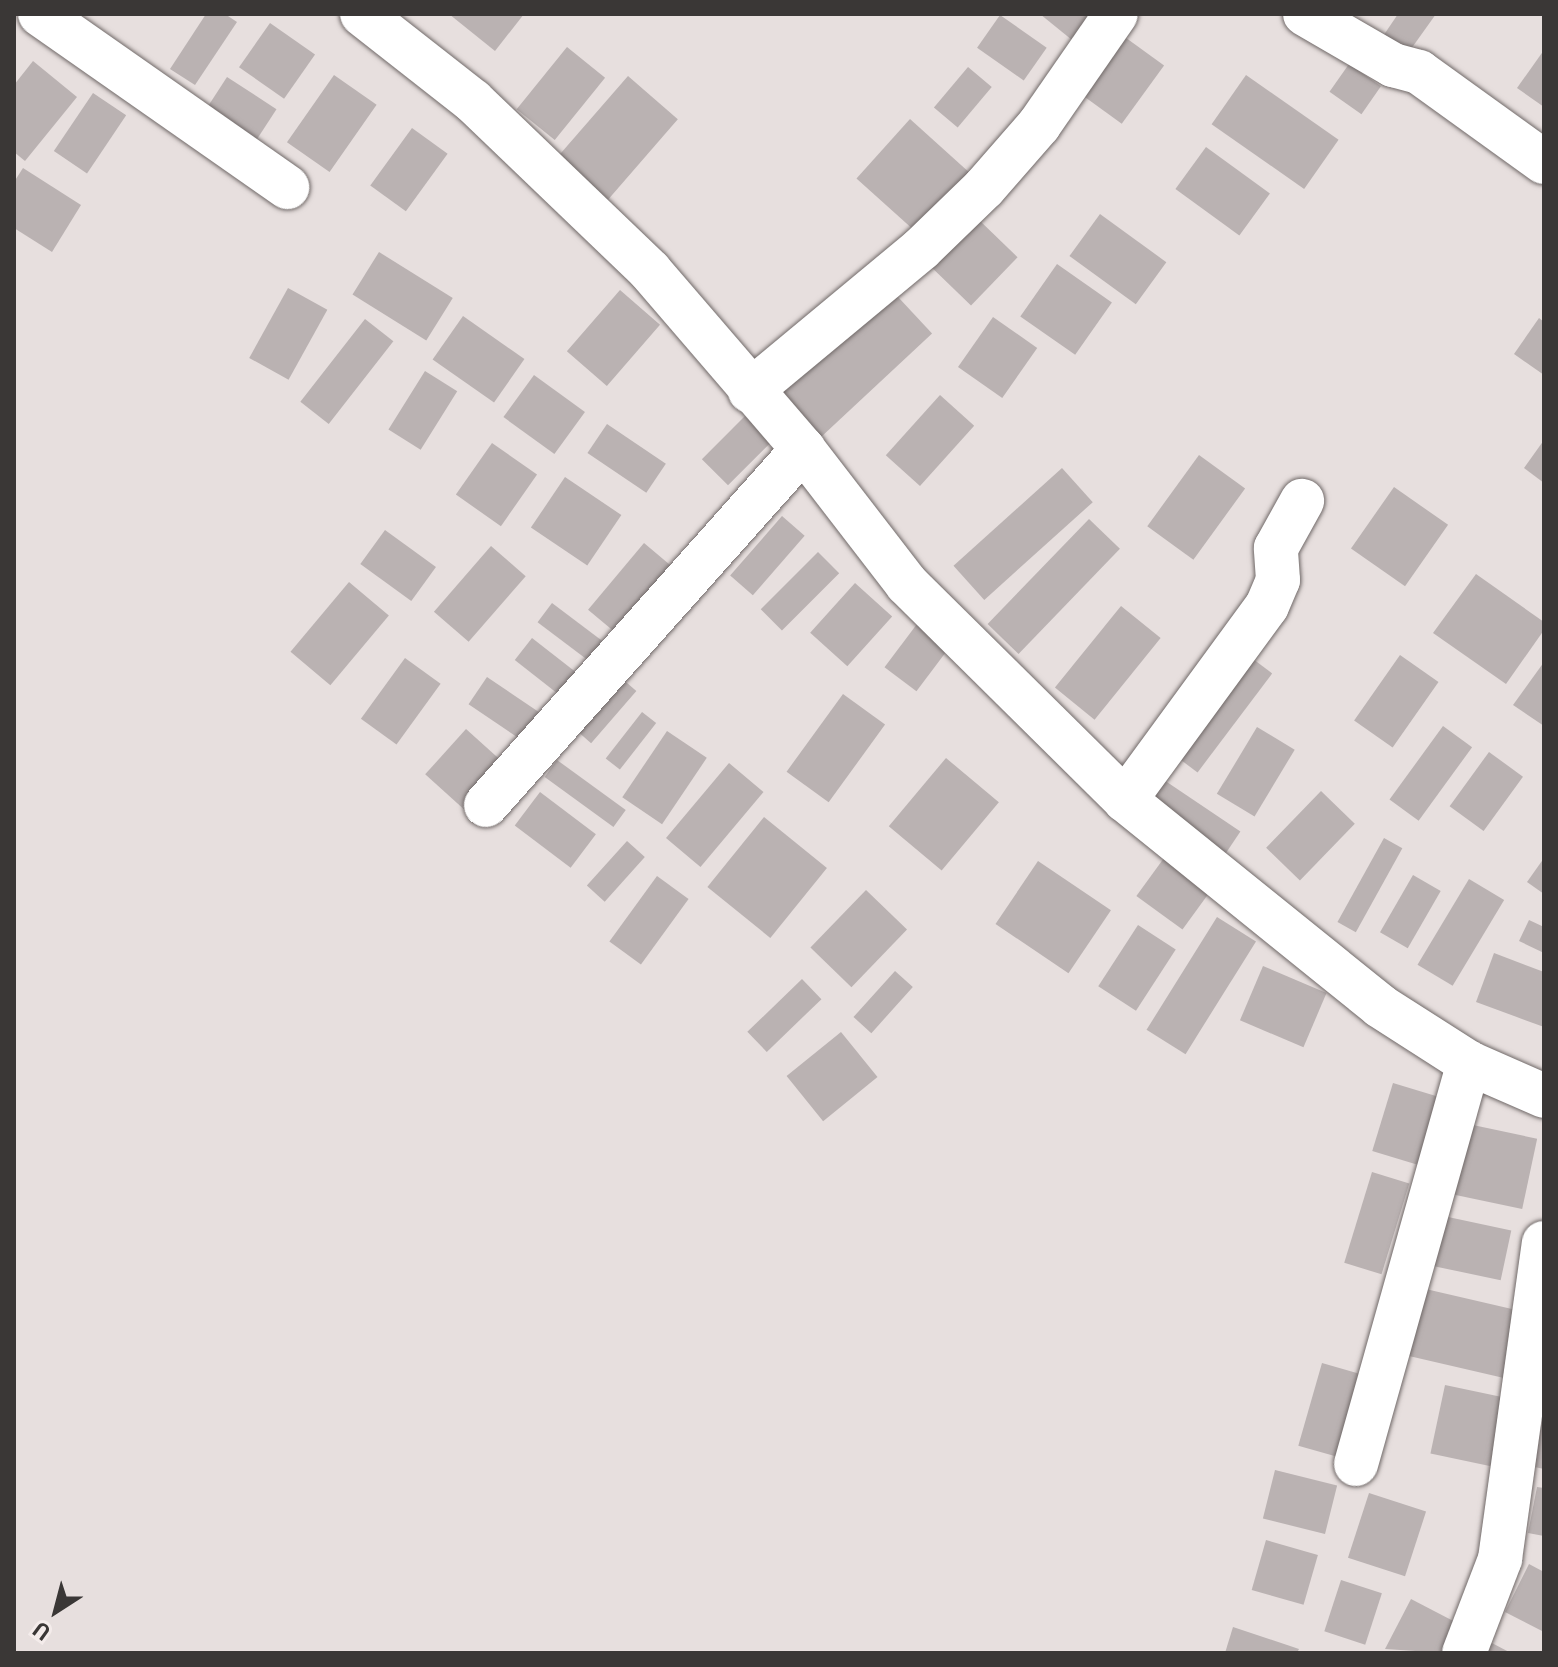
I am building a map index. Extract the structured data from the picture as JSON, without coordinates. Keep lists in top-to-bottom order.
{
  "north": "bottom left"
}
